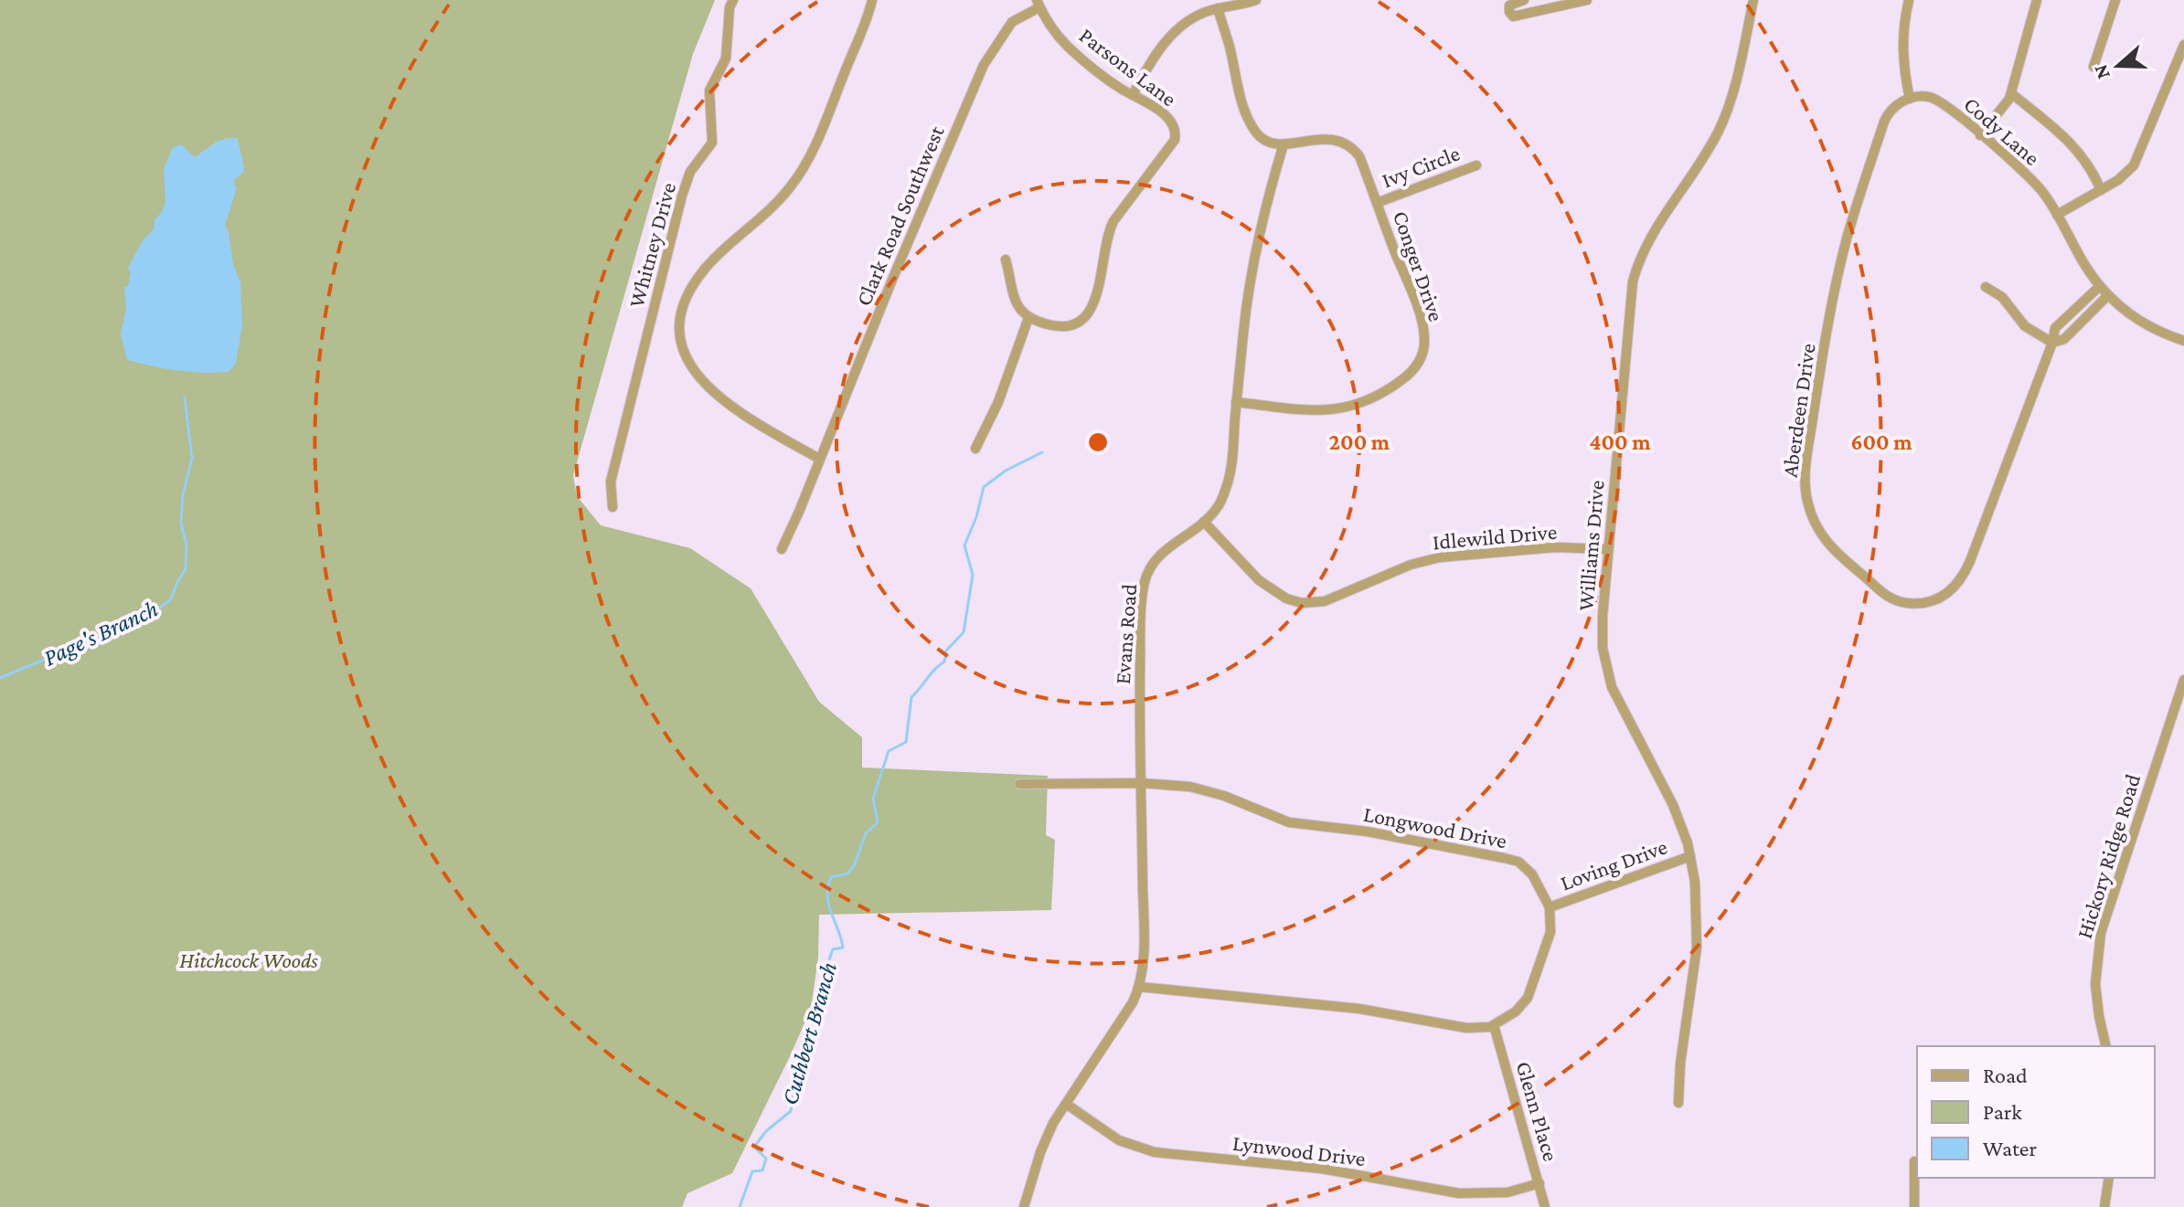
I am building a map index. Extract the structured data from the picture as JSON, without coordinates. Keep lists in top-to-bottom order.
{
  "streets": {
    "street": [
      "Parsons Lane",
      "Cody Lane",
      "Ivy Circle",
      "Clark Road Southwest",
      "Whitney Drive",
      "Conger Drive",
      "Aberdeen Drive",
      "Idlewild Drive",
      "Williams Drive",
      "Evans Road",
      "Longwood Drive",
      "Hickory Ridge Road",
      "Loving Drive",
      "Glenn Place",
      "Lynwood Drive"
    ]
  },
  "crossings": [
    ["Parsons Lane", "Clark Road Southwest"],
    ["Cody Lane", "Aberdeen Drive"],
    ["Ivy Circle", "Conger Drive"],
    ["Conger Drive", "Evans Road"],
    ["Idlewild Drive", "Williams Drive"],
    ["Idlewild Drive", "Evans Road"],
    ["Williams Drive", "Loving Drive"],
    ["Evans Road", "Longwood Drive"],
    ["Evans Road", "Lynwood Drive"],
    ["Longwood Drive", "Loving Drive"],
    ["Glenn Place", "Lynwood Drive"]
  ],
  "water": ["Page's Branch", "Cuthbert Branch"],
  "parks": ["Hitchcock Woods"],
  "legend": ["Road", "Park", "Water"],
  "north": "left",
  "rings": ["200 m", "400 m", "600 m"]
}
